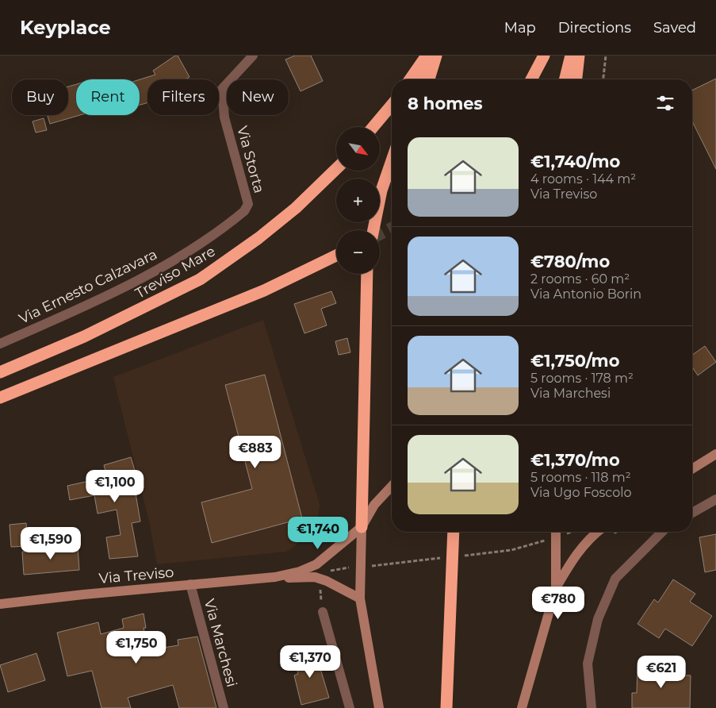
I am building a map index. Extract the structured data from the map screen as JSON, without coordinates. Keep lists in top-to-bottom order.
{
  "streets": {
    "highway": ["Treviso Mare"],
    "main road": ["Via Treviso"],
    "street": ["Via Storta", "Via Ernesto Calzavara", "Via Marchesi"]
  },
  "crossings": [
    ["Via Storta", "Via Ernesto Calzavara"],
    ["Via Treviso", "Via Marchesi"]
  ],
  "north": "bottom right",
  "page": {
    "header": "Keyplace",
    "nav": ["Map", "Directions", "Saved"],
    "chip": [
      "Buy",
      "Rent",
      "Filters",
      "New"
    ],
    "heading": "8 homes",
    "map_buttons": ["+", "−"],
    "list": [
      {
        "name": "€1,740/mo",
        "note": "4 rooms · 144 m² · Via Treviso"
      },
      {
        "name": "€780/mo",
        "note": "2 rooms · 60 m² · Via Antonio Borin"
      },
      {
        "name": "€1,750/mo",
        "note": "5 rooms · 178 m² · Via Marchesi"
      },
      {
        "name": "€1,370/mo",
        "note": "5 rooms · 118 m² · Via Ugo Foscolo"
      }
    ],
    "price": [
      "€883",
      "€1,100",
      "€1,740",
      "€1,590",
      "€780",
      "€1,750",
      "€1,370",
      "€621"
    ]
  }
}
